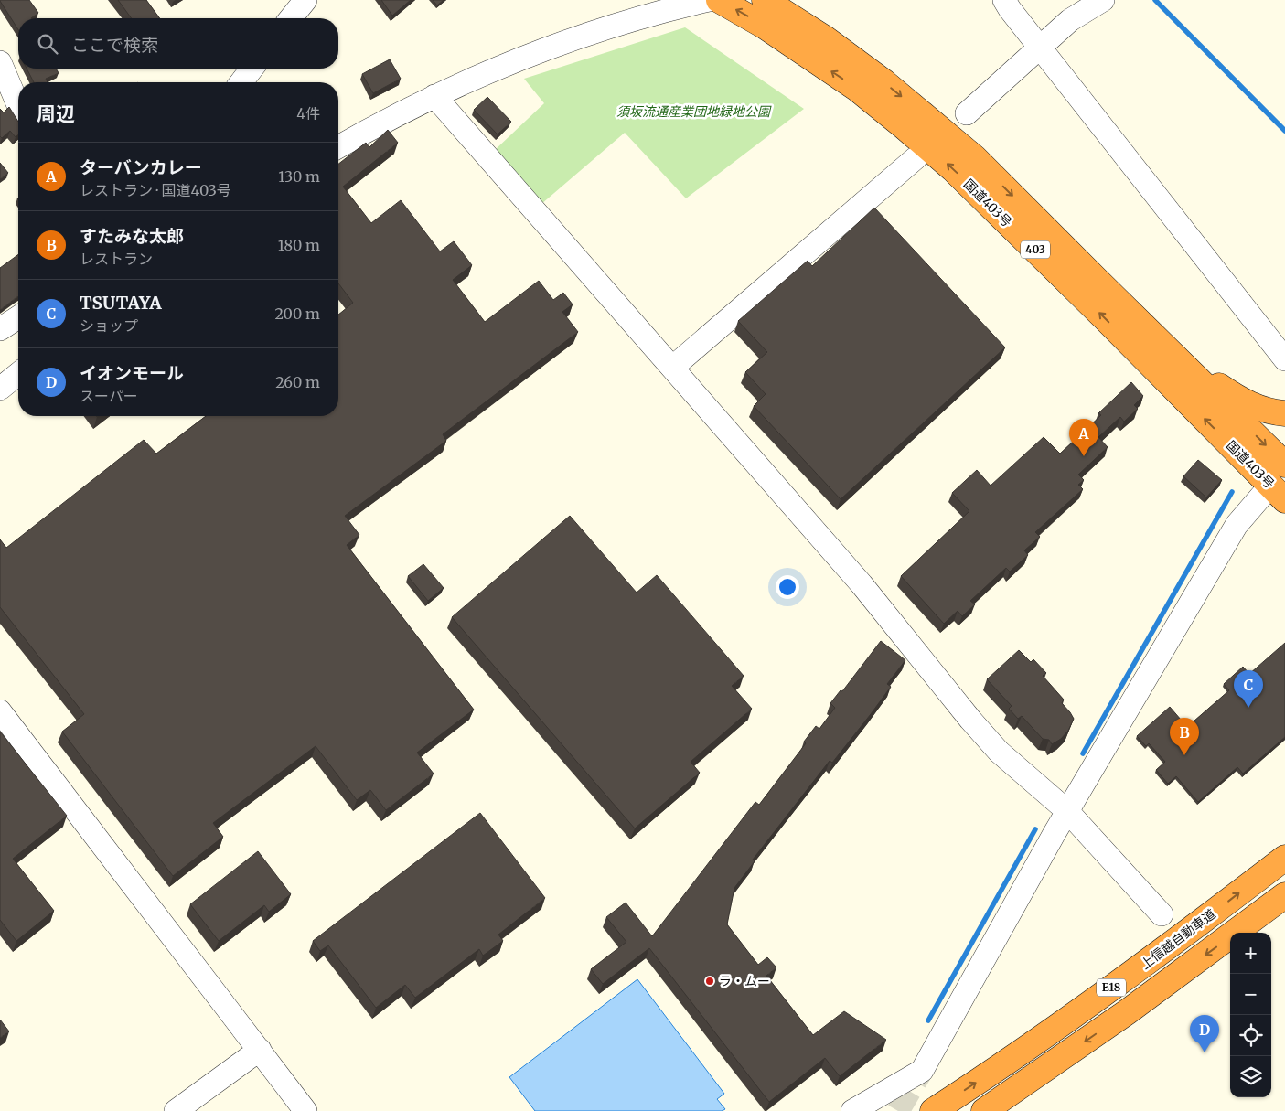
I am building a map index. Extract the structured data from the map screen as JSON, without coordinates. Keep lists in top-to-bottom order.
{
  "streets": {
    "highway": [
      "国道403号",
      "403",
      "上信越自動車道",
      "E18"
    ]
  },
  "parks": ["須坂流通産業団地緑地公園"],
  "places": ["ラ・ムー"],
  "page": {
    "search": "ここで検索",
    "heading": ["周辺", "4件"],
    "list": [
      {
        "mark": "A",
        "name": "ターバンカレー",
        "note": "レストラン · 国道403号",
        "value": "130 m"
      },
      {
        "mark": "B",
        "name": "すたみな太郎",
        "note": "レストラン",
        "value": "180 m"
      },
      {
        "mark": "C",
        "name": "TSUTAYA",
        "note": "ショップ",
        "value": "200 m"
      },
      {
        "mark": "D",
        "name": "イオンモール",
        "note": "スーパー",
        "value": "260 m"
      }
    ],
    "pins": [
      "A",
      "C",
      "B",
      "D"
    ],
    "map_buttons": ["+", "−"]
  }
}
